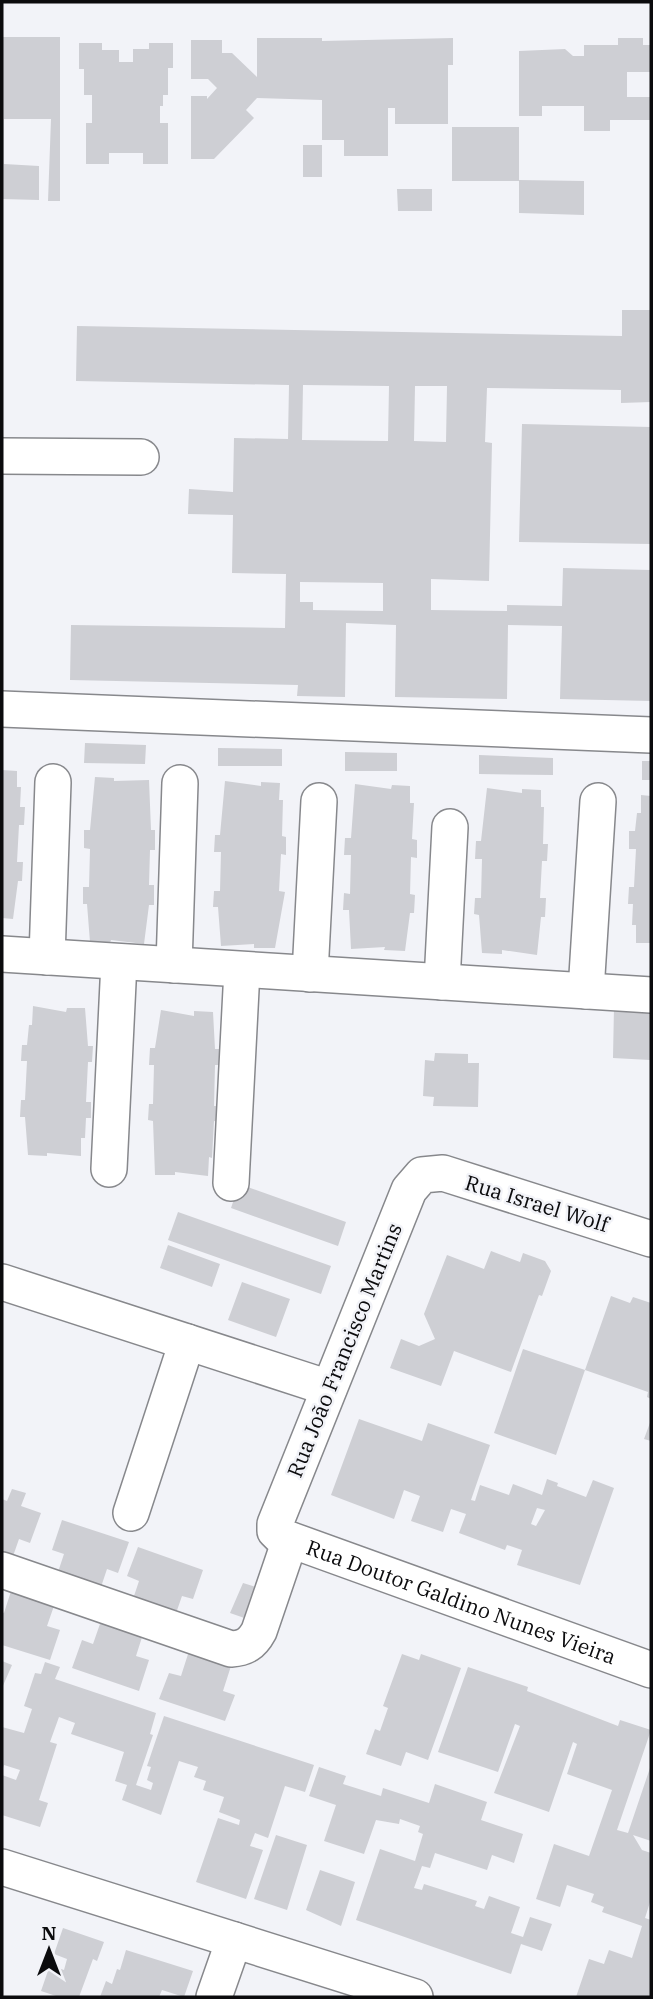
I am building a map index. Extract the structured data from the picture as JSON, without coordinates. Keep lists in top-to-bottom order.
{
  "streets": {
    "street": ["Rua Israel Wolf", "Rua João Francisco Martins", "Rua Doutor Galdino Nunes Vieira"]
  },
  "crossings": [
    ["Rua Israel Wolf", "Rua João Francisco Martins"],
    ["Rua João Francisco Martins", "Rua Doutor Galdino Nunes Vieira"]
  ],
  "north": "top"
}
